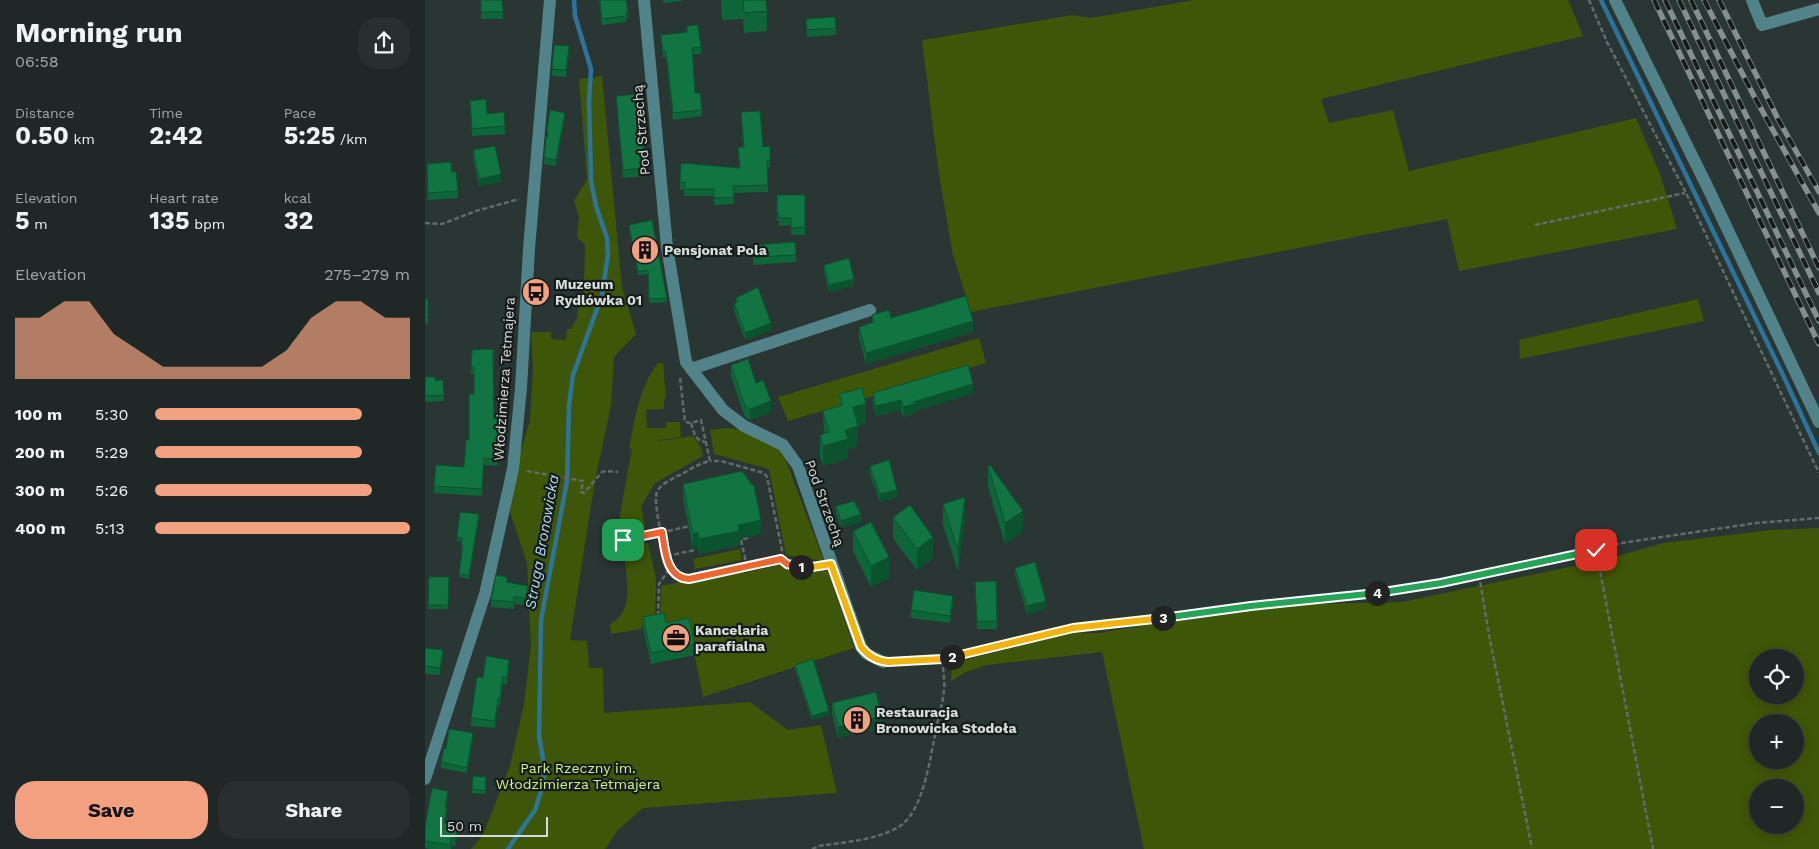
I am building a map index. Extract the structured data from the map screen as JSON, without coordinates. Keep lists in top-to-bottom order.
{
  "streets": {
    "street": ["Pod Strzechą", "Włodzimierza Tetmajera"]
  },
  "water": ["Struga Bronowicka"],
  "parks": ["Park Rzeczny im. Włodzimierza Tetmajera"],
  "places": {
    "building": ["Pensjonat Pola", "Restauracja Bronowicka Stodoła"],
    "bus stop": ["Muzeum Rydlówka 01"],
    "office": ["Kancelaria parafialna"]
  },
  "scale_bar": "50 m",
  "page": {
    "heading": ["Morning run", "06:58"],
    "stats": [
      ["Distance", "0.50 km"],
      ["Time", "2:42"],
      ["Pace", "5:25 /km"],
      ["Elevation", "5 m"],
      ["Heart rate", "135 bpm"],
      ["kcal", "32"]
    ],
    "chart": ["Elevation", "275–279 m"],
    "list": [
      {
        "name": "100 m",
        "note": "5:30"
      },
      {
        "name": "200 m",
        "note": "5:29"
      },
      {
        "name": "300 m",
        "note": "5:26"
      },
      {
        "name": "400 m",
        "note": "5:13"
      }
    ],
    "pins": [
      "1",
      "4",
      "3",
      "2"
    ],
    "map_buttons": ["+", "−"],
    "buttons": ["Save", "Share"],
    "scale": "50 m"
  }
}
